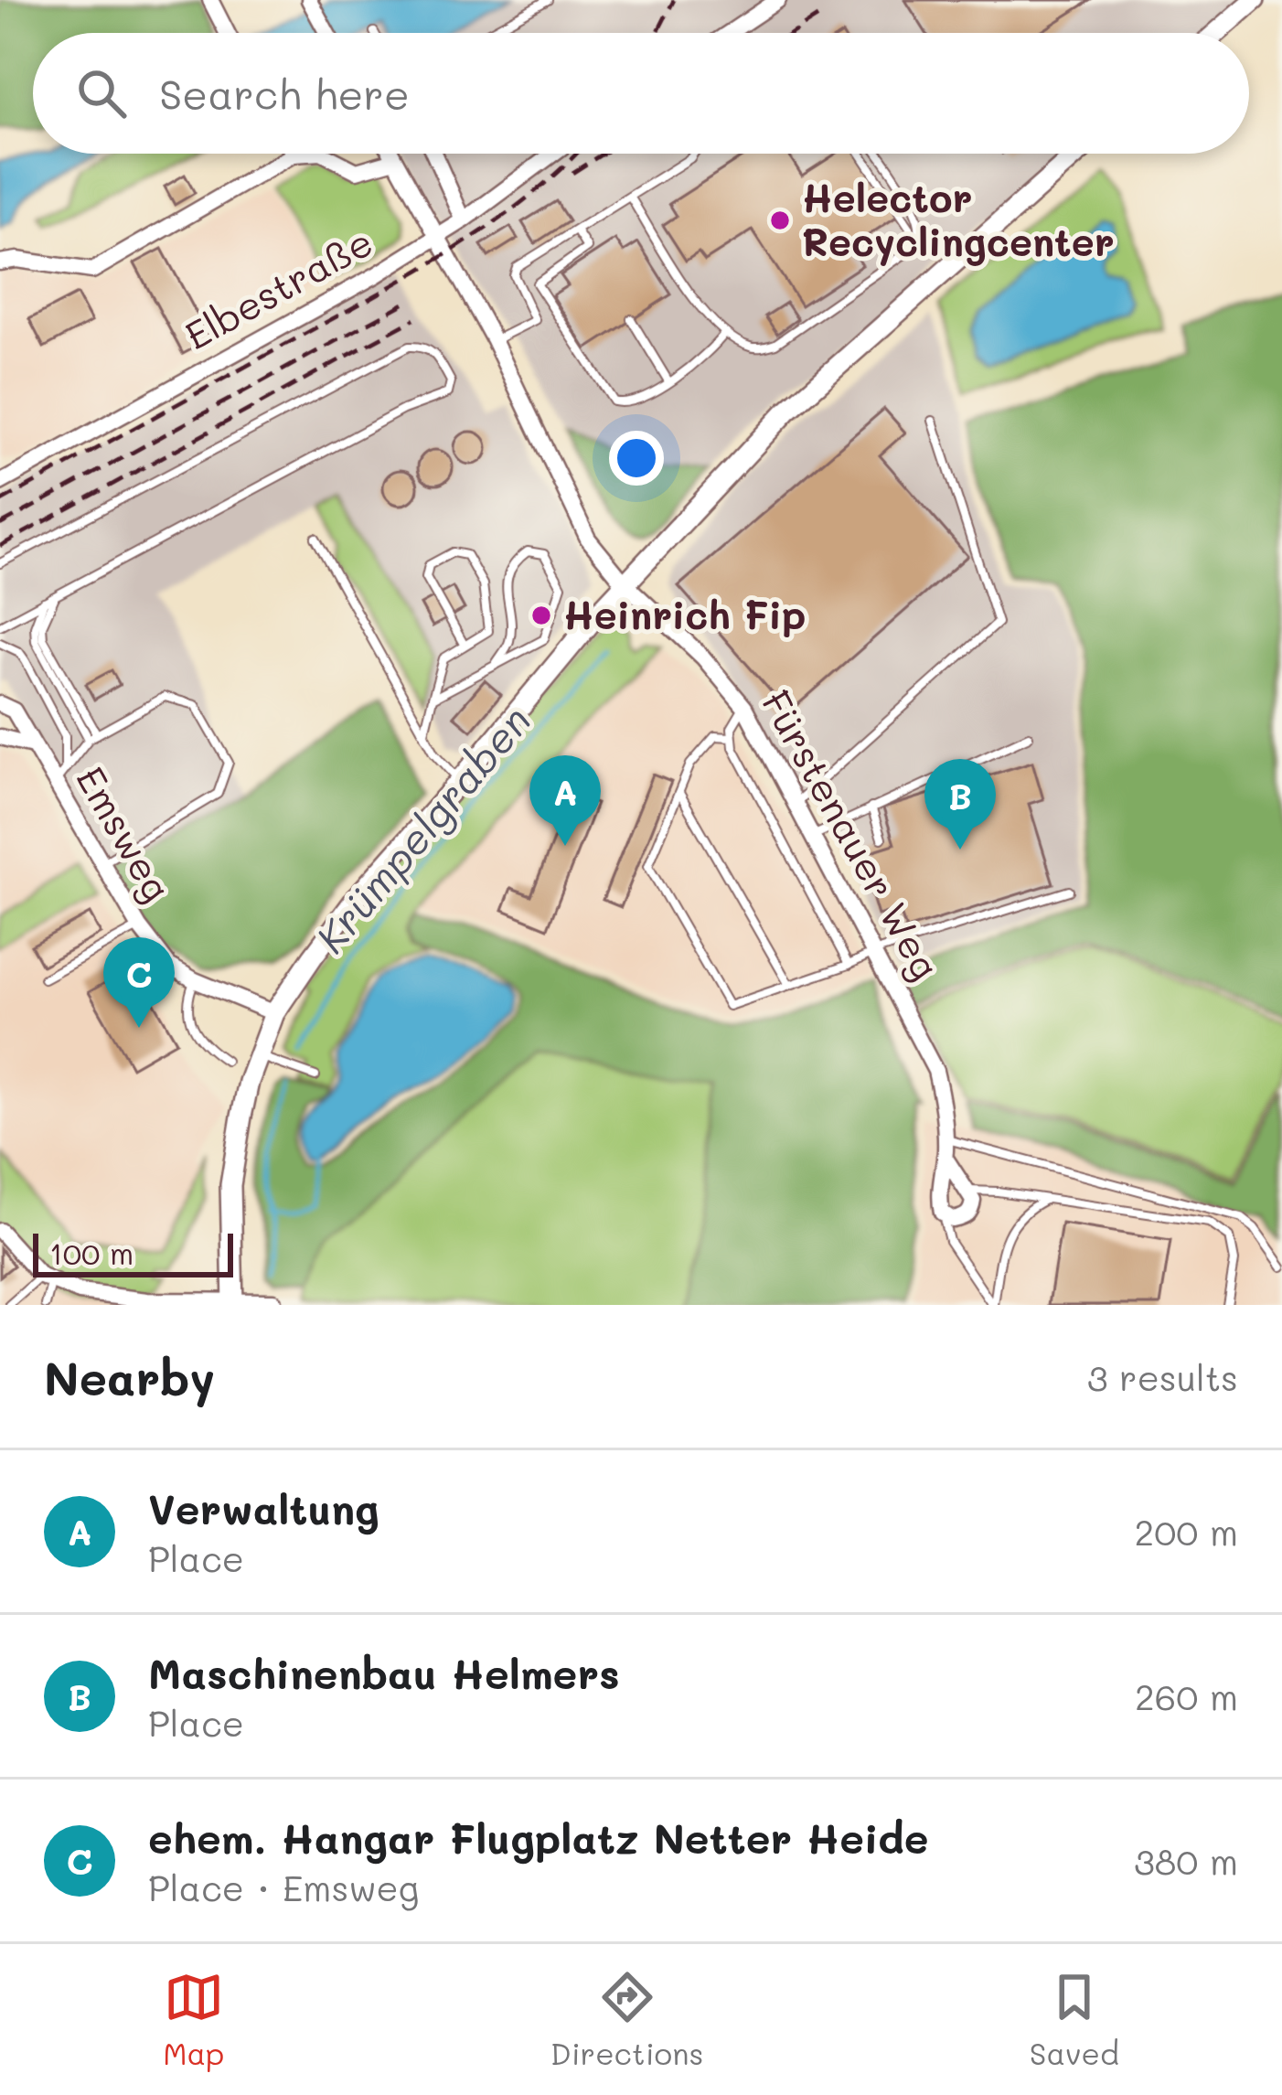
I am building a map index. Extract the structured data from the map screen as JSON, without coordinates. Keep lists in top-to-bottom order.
{
  "streets": {
    "street": ["Elbestraße", "Emsweg", "Fürstenauer Weg"]
  },
  "crossings": [
    ["Elbestraße", "Fürstenauer Weg"]
  ],
  "water": ["Krümpelgraben"],
  "places": ["Helector Recyclingcenter", "Heinrich Fip"],
  "scale_bar": "100 m",
  "page": {
    "search": "Search here",
    "pins": ["A", "B", "C"],
    "scale": "100 m",
    "heading": ["Nearby", "3 results"],
    "list": [
      {
        "mark": "A",
        "name": "Verwaltung",
        "note": "Place",
        "value": "200 m"
      },
      {
        "mark": "B",
        "name": "Maschinenbau Helmers",
        "note": "Place",
        "value": "260 m"
      },
      {
        "mark": "C",
        "name": "ehem. Hangar Flugplatz Netter Heide",
        "note": "Place · Emsweg",
        "value": "380 m"
      }
    ],
    "nav": ["Map", "Directions", "Saved"]
  }
}
